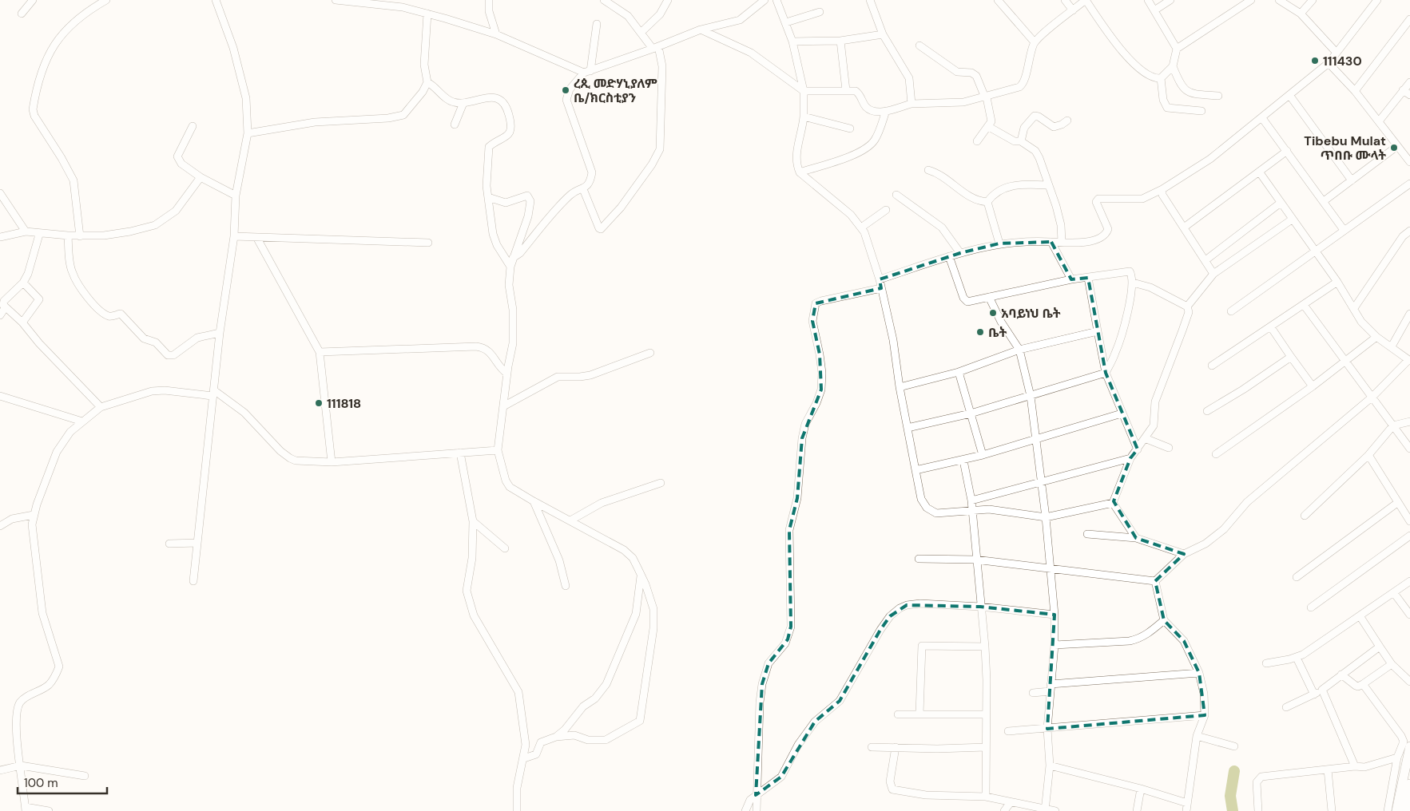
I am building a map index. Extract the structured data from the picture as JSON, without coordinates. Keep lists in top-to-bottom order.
{
  "places": [
    "111430",
    "ረጲ መድሃኒያለም ቤ/ክርስቲያን",
    "Tibebu Mulat ጥበቡ ሙላት",
    "አባይነህ ቤት",
    "ቤት",
    "111818"
  ],
  "scale_bar": "100 m"
}
